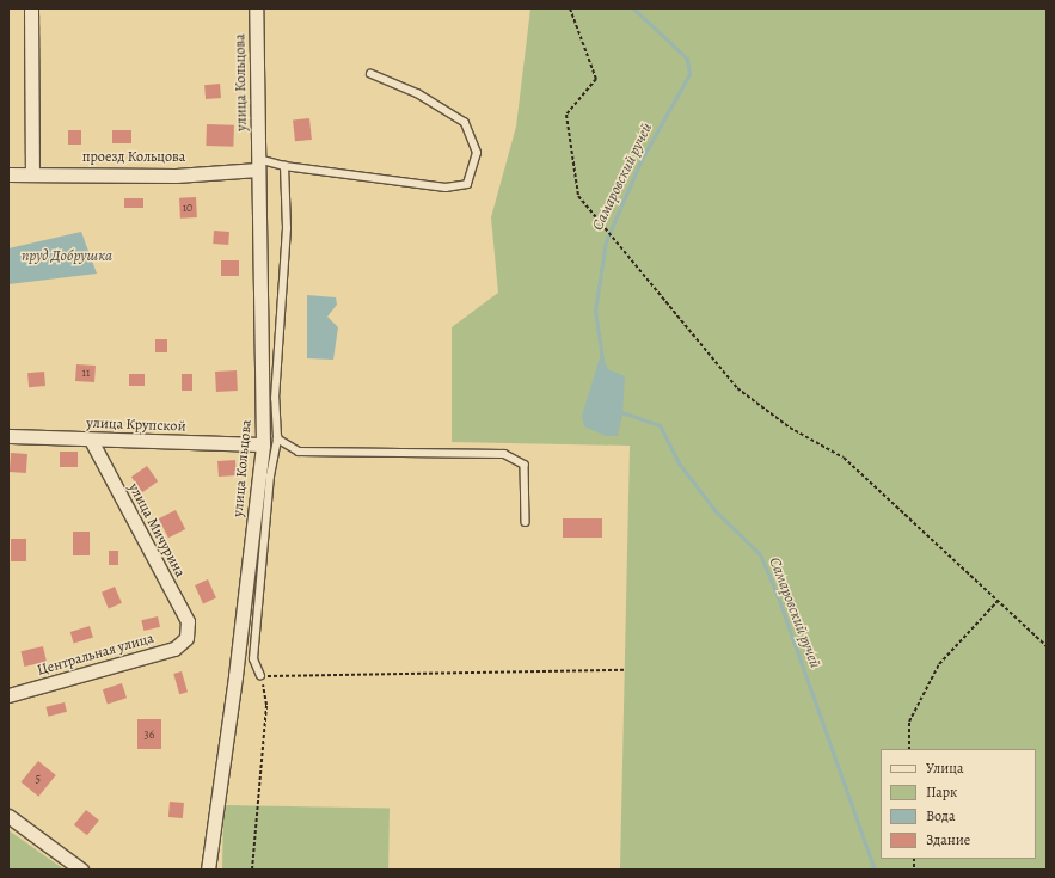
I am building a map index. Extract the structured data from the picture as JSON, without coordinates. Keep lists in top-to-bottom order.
{
  "streets": {
    "street": [
      "улица Кольцова",
      "проезд Кольцова",
      "улица Крупской",
      "улица Мичурина",
      "Центральная улица"
    ]
  },
  "crossings": [
    ["улица Кольцова", "проезд Кольцова"],
    ["улица Кольцова", "улица Крупской"],
    ["улица Крупской", "улица Мичурина"],
    ["улица Мичурина", "Центральная улица"]
  ],
  "water": ["Самаровский ручей", "пруд Добрушка"],
  "house_numbers": [
    "10",
    "11",
    "36",
    "5"
  ],
  "legend": [
    "Улица",
    "Парк",
    "Вода",
    "Здание"
  ]
}
